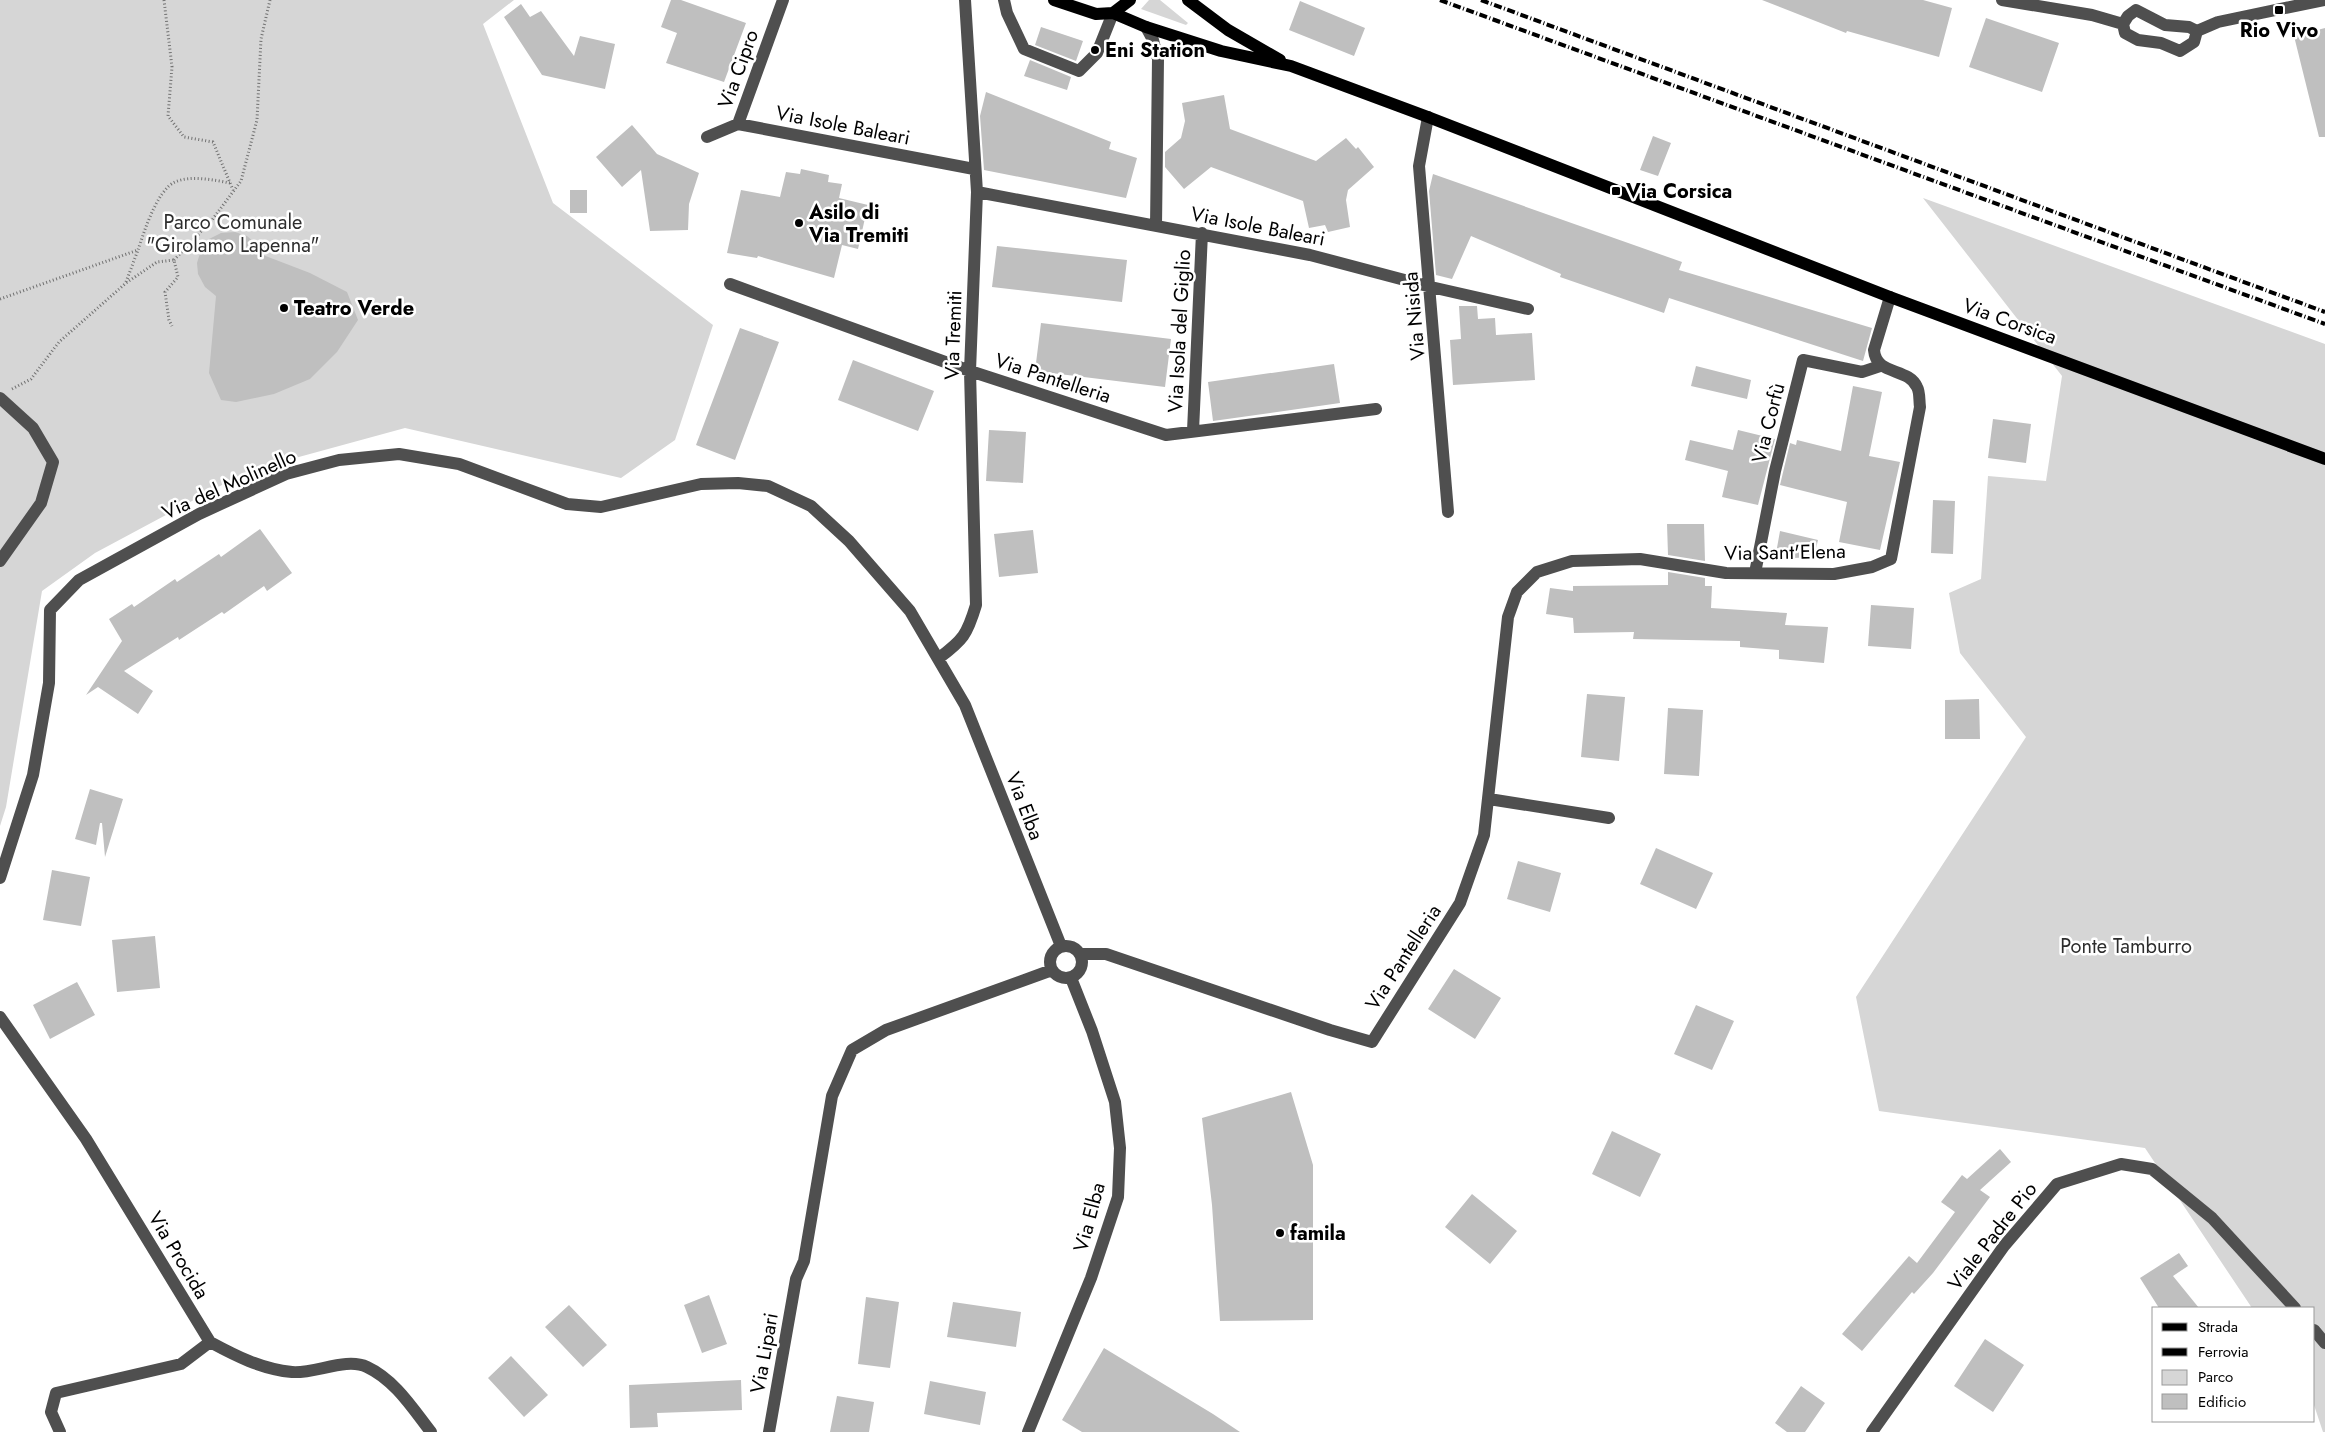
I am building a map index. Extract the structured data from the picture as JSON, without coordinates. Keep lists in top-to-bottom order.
{
  "streets": {
    "main road": ["Via Corsica"],
    "street": [
      "Via Cipro",
      "Via Isole Baleari",
      "Via Nisida",
      "Via Isola del Giglio",
      "Via Tremiti",
      "Via Pantelleria",
      "Via Corfù",
      "Via del Molinello",
      "Via Sant'Elena",
      "Via Elba",
      "Viale Padre Pio",
      "Via Procida",
      "Via Lipari"
    ]
  },
  "crossings": [
    ["Via Cipro", "Via Isole Baleari"],
    ["Via Isole Baleari", "Via Nisida"],
    ["Via Isole Baleari", "Via Isola del Giglio"],
    ["Via Isole Baleari", "Via Tremiti"],
    ["Via Nisida", "Via Corsica"],
    ["Via Corsica", "Via Isola del Giglio"],
    ["Via Isola del Giglio", "Via Pantelleria"],
    ["Via Tremiti", "Via Pantelleria"],
    ["Via Tremiti", "Via del Molinello"],
    ["Via Pantelleria", "Via Sant'Elena"],
    ["Via Pantelleria", "Via Elba"],
    ["Via Pantelleria", "Via Lipari"],
    ["Via Corfù", "Via Sant'Elena"],
    ["Via del Molinello", "Via Elba"],
    ["Via Elba", "Via Lipari"]
  ],
  "parks": ["Parco Comunale \"Girolamo Lapenna\"", "Ponte Tamburro"],
  "places": {
    "transit": ["Rio Vivo", "Via Corsica"],
    "other": [
      "Eni Station",
      "Asilo di Via Tremiti",
      "Teatro Verde",
      "famila"
    ]
  },
  "legend": [
    "Strada",
    "Ferrovia",
    "Parco",
    "Edificio"
  ]
}
